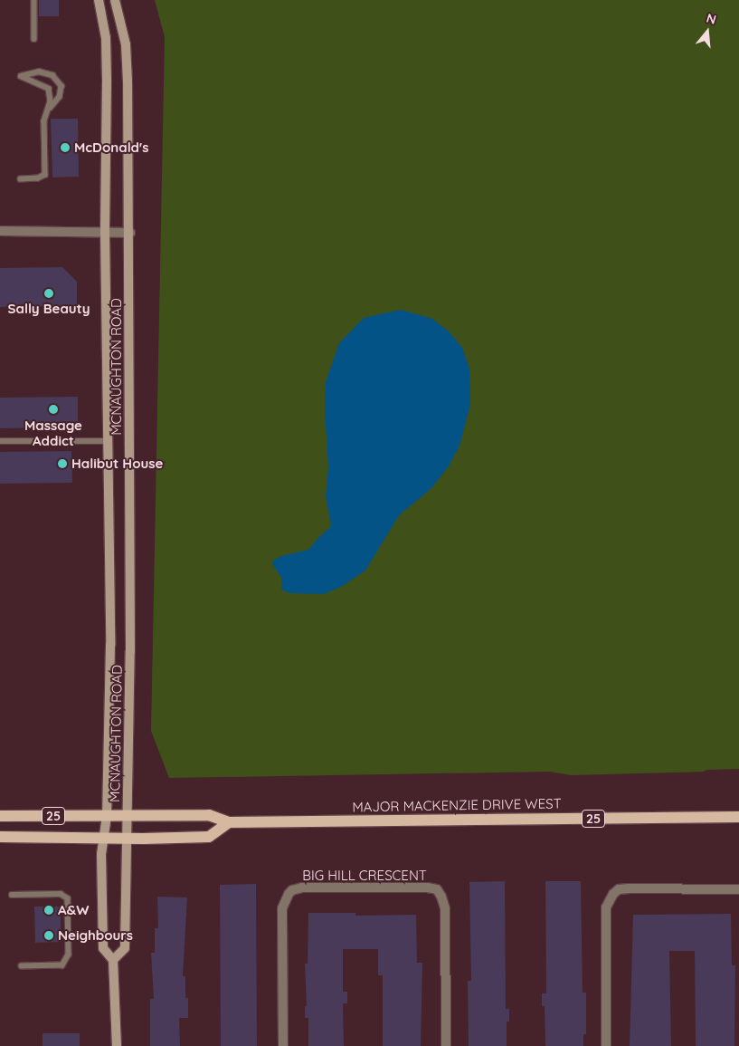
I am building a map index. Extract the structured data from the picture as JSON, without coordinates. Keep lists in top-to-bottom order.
{
  "streets": {
    "main road": ["MAJOR MACKENZIE DRIVE WEST", "25"],
    "street": ["MCNAUGHTON ROAD", "BIG HILL CRESCENT"]
  },
  "crossings": [
    ["MCNAUGHTON ROAD", "MAJOR MACKENZIE DRIVE WEST"],
    ["MCNAUGHTON ROAD", "25"],
    ["MAJOR MACKENZIE DRIVE WEST", "25"]
  ],
  "places": [
    "McDonald's",
    "Sally Beauty",
    "Massage Addict",
    "Halibut House",
    "A&W",
    "Neighbours"
  ],
  "north": "top"
}
